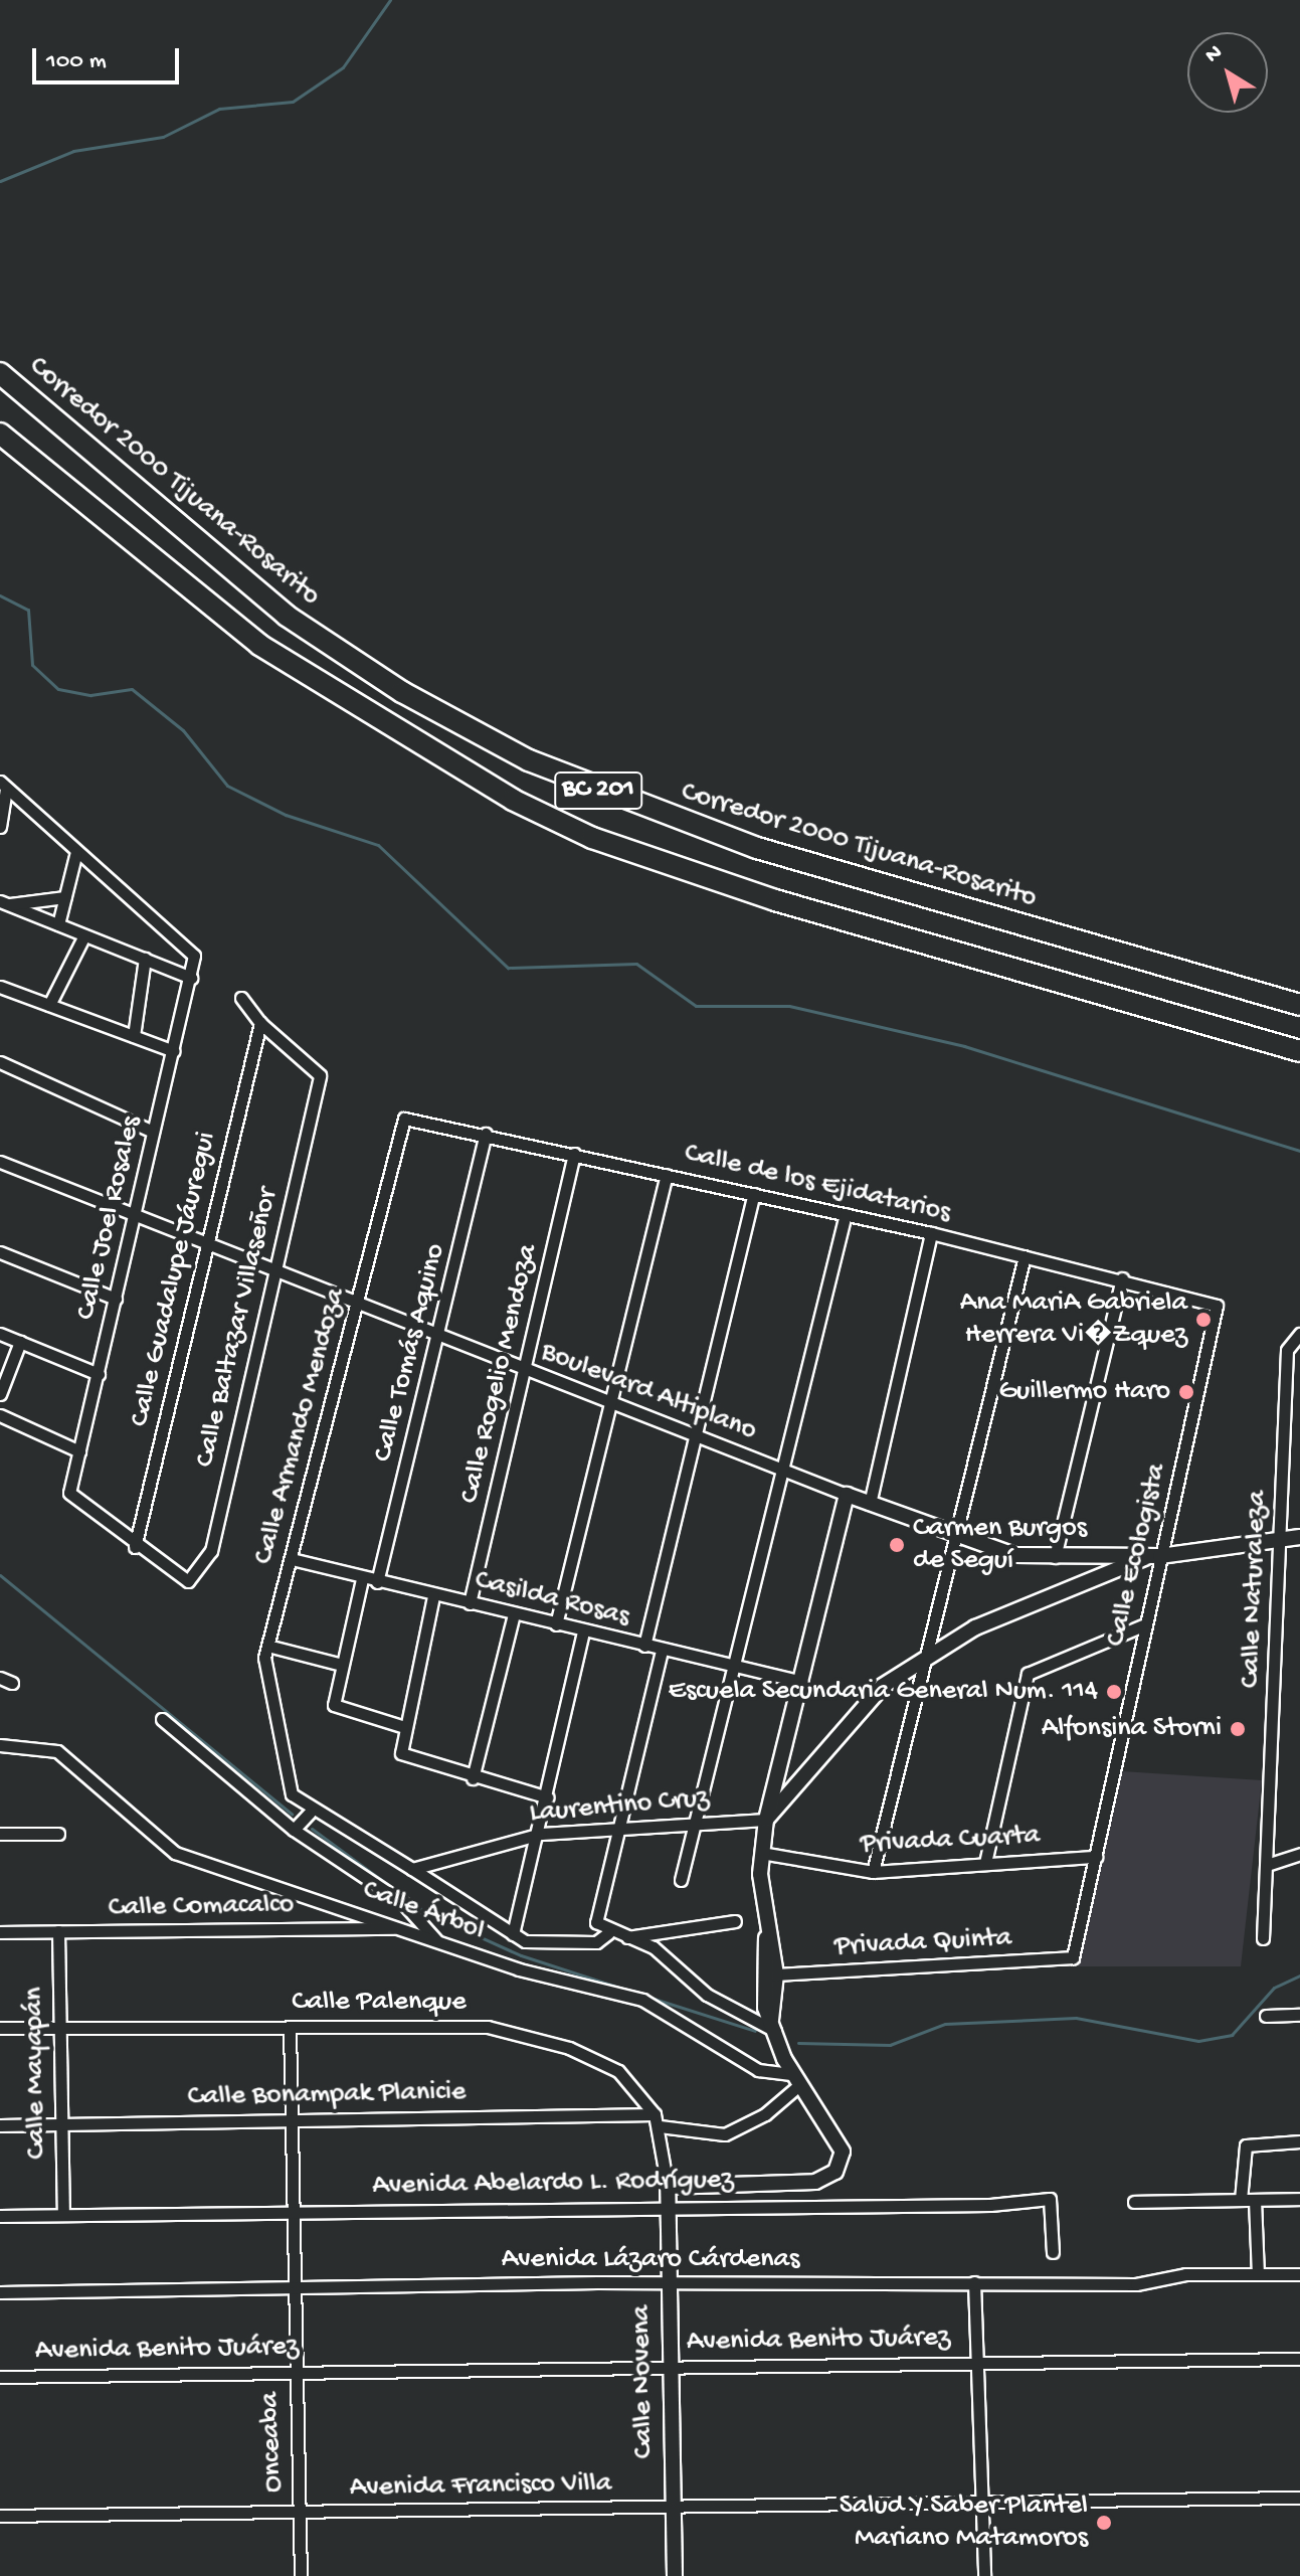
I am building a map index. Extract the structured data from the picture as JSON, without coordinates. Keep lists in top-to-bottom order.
{
  "streets": {
    "highway": ["Corredor 2000 Tijuana-Rosarito", "BC 201"],
    "street": [
      "Calle de los Ejidatarios",
      "Calle Joel Rosales",
      "Calle Guadalupe Jáuregui",
      "Calle Baltazar Villaseñor",
      "Calle Tomás Aquino",
      "Calle Rogelio Mendoza",
      "Boulevard Altiplano",
      "Calle Armando Mendoza",
      "Calle Ecologista",
      "Calle Naturaleza",
      "Casilda Rosas",
      "Laurentino Cruz",
      "Privada Cuarta",
      "Calle Comacalco",
      "Calle Árbol",
      "Privada Quinta",
      "Calle Palenque",
      "Calle Mayapán",
      "Calle Bonampak Planicie",
      "Avenida Abelardo L. Rodríguez",
      "Avenida Lázaro Cárdenas",
      "Avenida Benito Juárez",
      "Calle Novena",
      "Onceaba",
      "Avenida Francisco Villa"
    ]
  },
  "crossings": [
    ["Calle de los Ejidatarios", "Calle Tomás Aquino"],
    ["Calle de los Ejidatarios", "Calle Rogelio Mendoza"],
    ["Calle de los Ejidatarios", "Calle Armando Mendoza"],
    ["Calle de los Ejidatarios", "Calle Ecologista"],
    ["Calle Joel Rosales", "Calle Guadalupe Jáuregui"],
    ["Calle Joel Rosales", "Calle Baltazar Villaseñor"],
    ["Calle Joel Rosales", "Boulevard Altiplano"],
    ["Calle Guadalupe Jáuregui", "Calle Baltazar Villaseñor"],
    ["Calle Guadalupe Jáuregui", "Boulevard Altiplano"],
    ["Calle Baltazar Villaseñor", "Boulevard Altiplano"],
    ["Calle Tomás Aquino", "Boulevard Altiplano"],
    ["Calle Tomás Aquino", "Casilda Rosas"],
    ["Calle Rogelio Mendoza", "Boulevard Altiplano"],
    ["Calle Rogelio Mendoza", "Casilda Rosas"],
    ["Boulevard Altiplano", "Calle Armando Mendoza"],
    ["Boulevard Altiplano", "Calle Ecologista"],
    ["Boulevard Altiplano", "Calle Naturaleza"],
    ["Calle Armando Mendoza", "Casilda Rosas"],
    ["Calle Ecologista", "Privada Cuarta"],
    ["Calle Ecologista", "Privada Quinta"],
    ["Calle Comacalco", "Calle Árbol"],
    ["Calle Comacalco", "Calle Mayapán"],
    ["Calle Palenque", "Calle Mayapán"],
    ["Calle Palenque", "Calle Bonampak Planicie"],
    ["Calle Palenque", "Calle Novena"],
    ["Calle Palenque", "Onceaba"],
    ["Calle Mayapán", "Calle Bonampak Planicie"],
    ["Calle Mayapán", "Avenida Abelardo L. Rodríguez"],
    ["Calle Bonampak Planicie", "Onceaba"],
    ["Avenida Abelardo L. Rodríguez", "Calle Novena"],
    ["Avenida Abelardo L. Rodríguez", "Onceaba"],
    ["Avenida Lázaro Cárdenas", "Calle Novena"],
    ["Avenida Lázaro Cárdenas", "Onceaba"],
    ["Avenida Benito Juárez", "Calle Novena"],
    ["Avenida Benito Juárez", "Onceaba"],
    ["Calle Novena", "Avenida Francisco Villa"],
    ["Onceaba", "Avenida Francisco Villa"]
  ],
  "places": [
    "Ana MariA Gabriela Herrera Vi�Zquez",
    "Guillermo Haro",
    "Carmen Burgos de Seguí",
    "Escuela Secundaria General Num. 114",
    "Alfonsina Storni",
    "Salud Y Saber Plantel Mariano Matamoros"
  ],
  "scale_bar": "100 m",
  "north": "top left"
}
